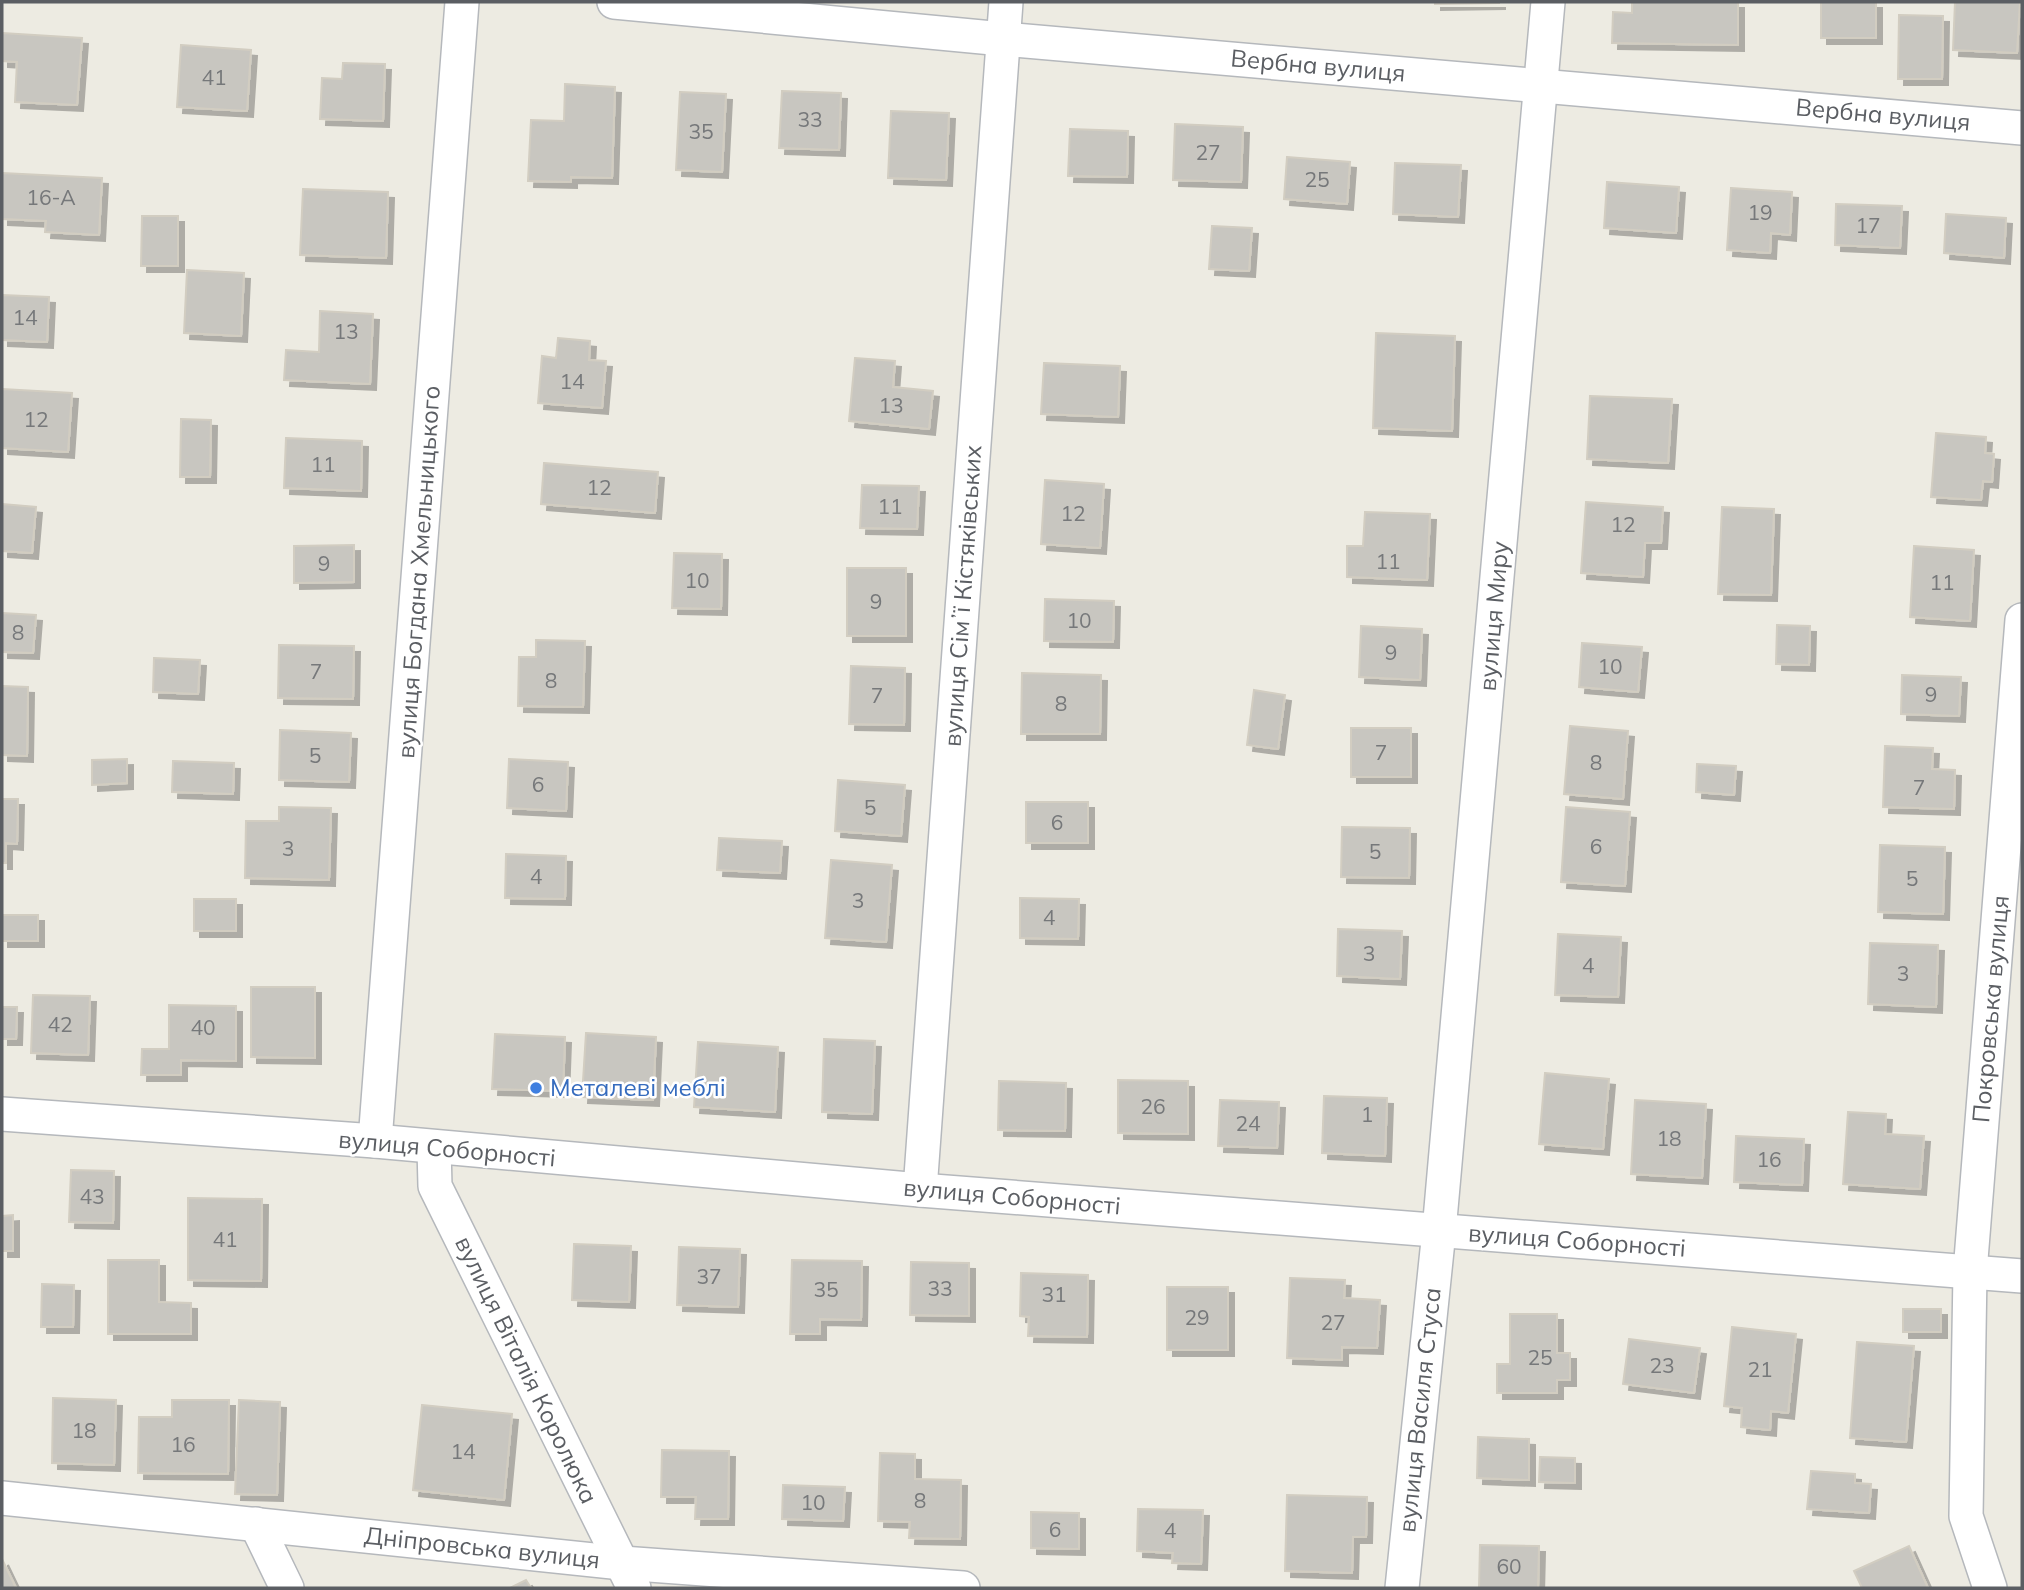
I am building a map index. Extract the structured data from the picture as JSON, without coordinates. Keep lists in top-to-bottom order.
{
  "streets": {
    "street": [
      "Вербна вулиця",
      "вулиця Богдана Хмельницького",
      "вулиця Сімʼї Кістяківських",
      "вулиця Миру",
      "Покровська вулиця",
      "вулиця Соборності",
      "вулиця Віталія Королюка",
      "вулиця Василя Стуса",
      "Дніпровська вулиця"
    ]
  },
  "crossings": [
    ["Вербна вулиця", "вулиця Сімʼї Кістяківських"],
    ["Вербна вулиця", "вулиця Миру"],
    ["вулиця Богдана Хмельницького", "вулиця Соборності"],
    ["вулиця Сімʼї Кістяківських", "вулиця Соборності"],
    ["вулиця Миру", "вулиця Соборності"],
    ["вулиця Миру", "вулиця Василя Стуса"],
    ["Покровська вулиця", "вулиця Соборності"],
    ["вулиця Соборності", "вулиця Віталія Королюка"],
    ["вулиця Соборності", "вулиця Василя Стуса"],
    ["вулиця Віталія Королюка", "Дніпровська вулиця"]
  ],
  "places": ["Металеві меблі"],
  "house_numbers": [
    "41",
    "33",
    "35",
    "27",
    "25",
    "16-А",
    "19",
    "17",
    "14",
    "13",
    "14",
    "13",
    "12",
    "11",
    "12",
    "11",
    "12",
    "12",
    "11",
    "9",
    "10",
    "11",
    "9",
    "10",
    "8",
    "9",
    "10",
    "7",
    "8",
    "9",
    "7",
    "8",
    "7",
    "5",
    "8",
    "6",
    "7",
    "5",
    "6",
    "6",
    "3",
    "5",
    "4",
    "5",
    "3",
    "4",
    "3",
    "4",
    "3",
    "42",
    "40",
    "26",
    "1",
    "24",
    "18",
    "16",
    "43",
    "41",
    "37",
    "33",
    "35",
    "31",
    "29",
    "27",
    "25",
    "23",
    "21",
    "18",
    "16",
    "14",
    "8",
    "10",
    "6",
    "4",
    "60"
  ]
}
